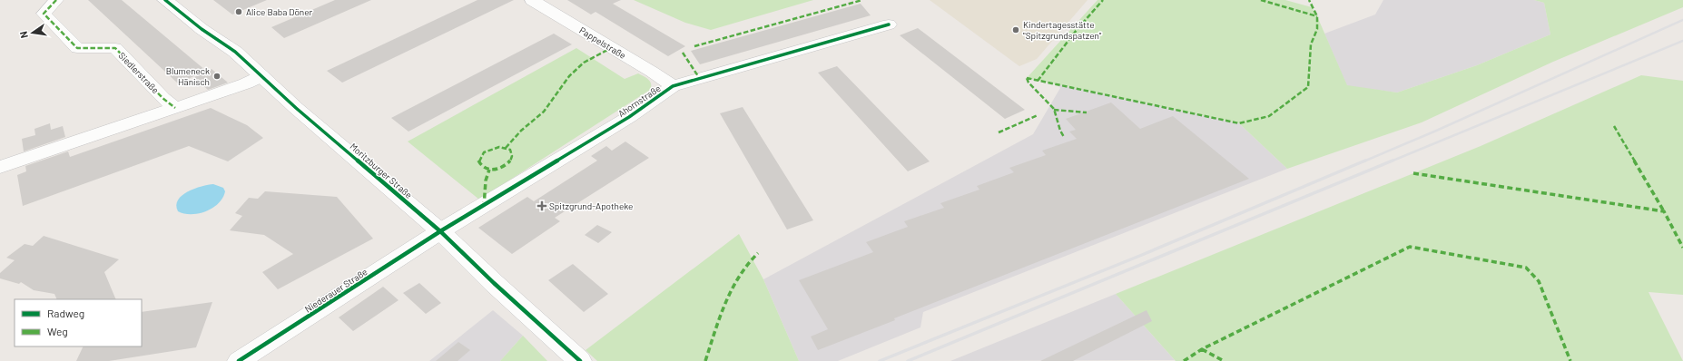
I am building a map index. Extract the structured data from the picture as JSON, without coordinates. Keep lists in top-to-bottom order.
{
  "streets": {
    "street": [
      "Pappelstraße",
      "Siedlerstraße",
      "Ahornstraße",
      "Moritzburger Straße",
      "Niederauer Straße"
    ]
  },
  "crossings": [
    ["Pappelstraße", "Ahornstraße"],
    ["Ahornstraße", "Moritzburger Straße"],
    ["Ahornstraße", "Niederauer Straße"],
    ["Moritzburger Straße", "Niederauer Straße"]
  ],
  "places": {
    "other": ["Alice Baba Döner", "Kindertagesstätte \"Spitzgrundspatzen\"", "Blumeneck Hänisch"],
    "health": ["Spitzgrund-Apotheke"]
  },
  "legend": ["Radweg", "Weg"],
  "north": "left"
}
